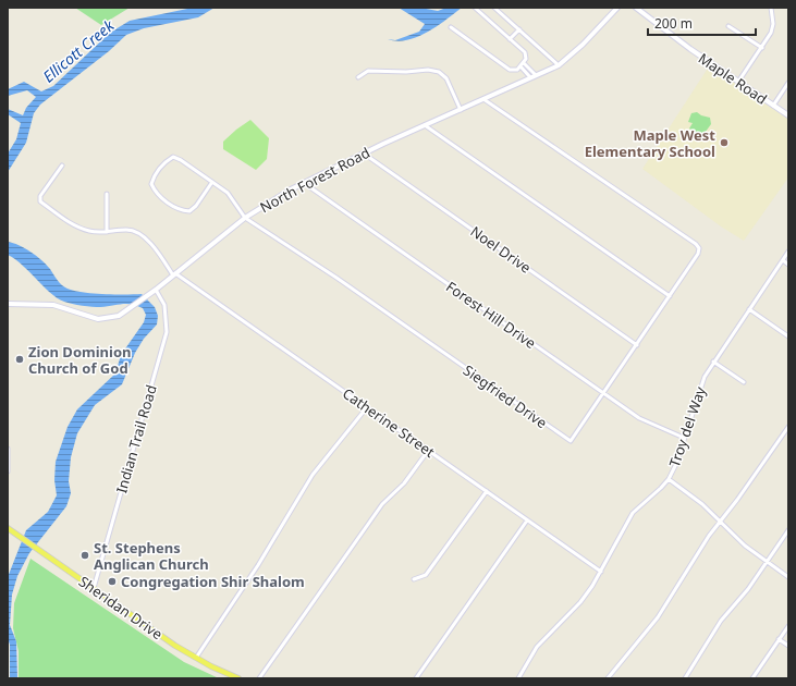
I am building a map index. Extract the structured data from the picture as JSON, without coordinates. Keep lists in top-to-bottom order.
{
  "streets": {
    "main road": ["Sheridan Drive"],
    "street": [
      "Maple Road",
      "North Forest Road",
      "Noel Drive",
      "Forest Hill Drive",
      "Siegfried Drive",
      "Catherine Street",
      "Troy del Way",
      "Indian Trail Road"
    ]
  },
  "crossings": [
    ["North Forest Road", "Noel Drive"],
    ["North Forest Road", "Forest Hill Drive"],
    ["North Forest Road", "Siegfried Drive"],
    ["North Forest Road", "Catherine Street"],
    ["North Forest Road", "Indian Trail Road"],
    ["Noel Drive", "Siegfried Drive"],
    ["Forest Hill Drive", "Siegfried Drive"],
    ["Forest Hill Drive", "Troy del Way"],
    ["Catherine Street", "Troy del Way"],
    ["Indian Trail Road", "Sheridan Drive"]
  ],
  "water": ["Ellicott Creek"],
  "places": [
    "Maple West Elementary School",
    "Zion Dominion Church of God",
    "St. Stephens Anglican Church",
    "Congregation Shir Shalom"
  ],
  "scale_bar": "200 m"
}
